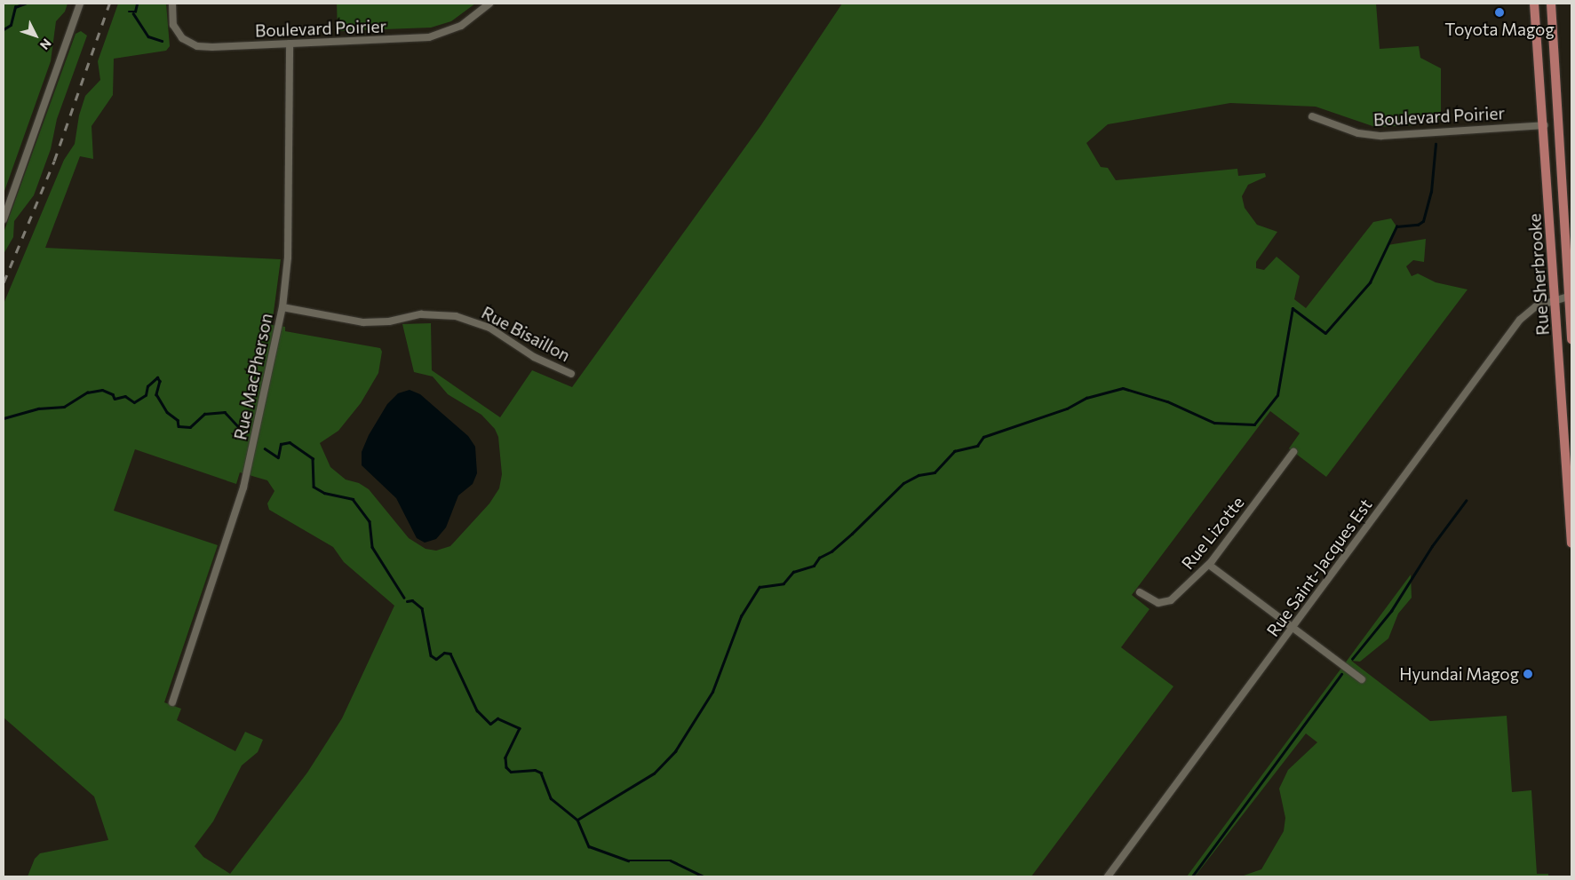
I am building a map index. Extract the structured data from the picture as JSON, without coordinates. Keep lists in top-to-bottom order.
{
  "streets": {
    "main road": ["Rue Sherbrooke"],
    "street": [
      "Boulevard Poirier",
      "Rue Bisaillon",
      "Rue MacPherson",
      "Rue Lizotte",
      "Rue Saint-Jacques Est"
    ]
  },
  "crossings": [
    ["Boulevard Poirier", "Rue Sherbrooke"],
    ["Boulevard Poirier", "Rue MacPherson"],
    ["Rue Sherbrooke", "Rue Saint-Jacques Est"],
    ["Rue Bisaillon", "Rue MacPherson"]
  ],
  "places": ["Toyota Magog", "Hyundai Magog"],
  "north": "bottom right"
}
